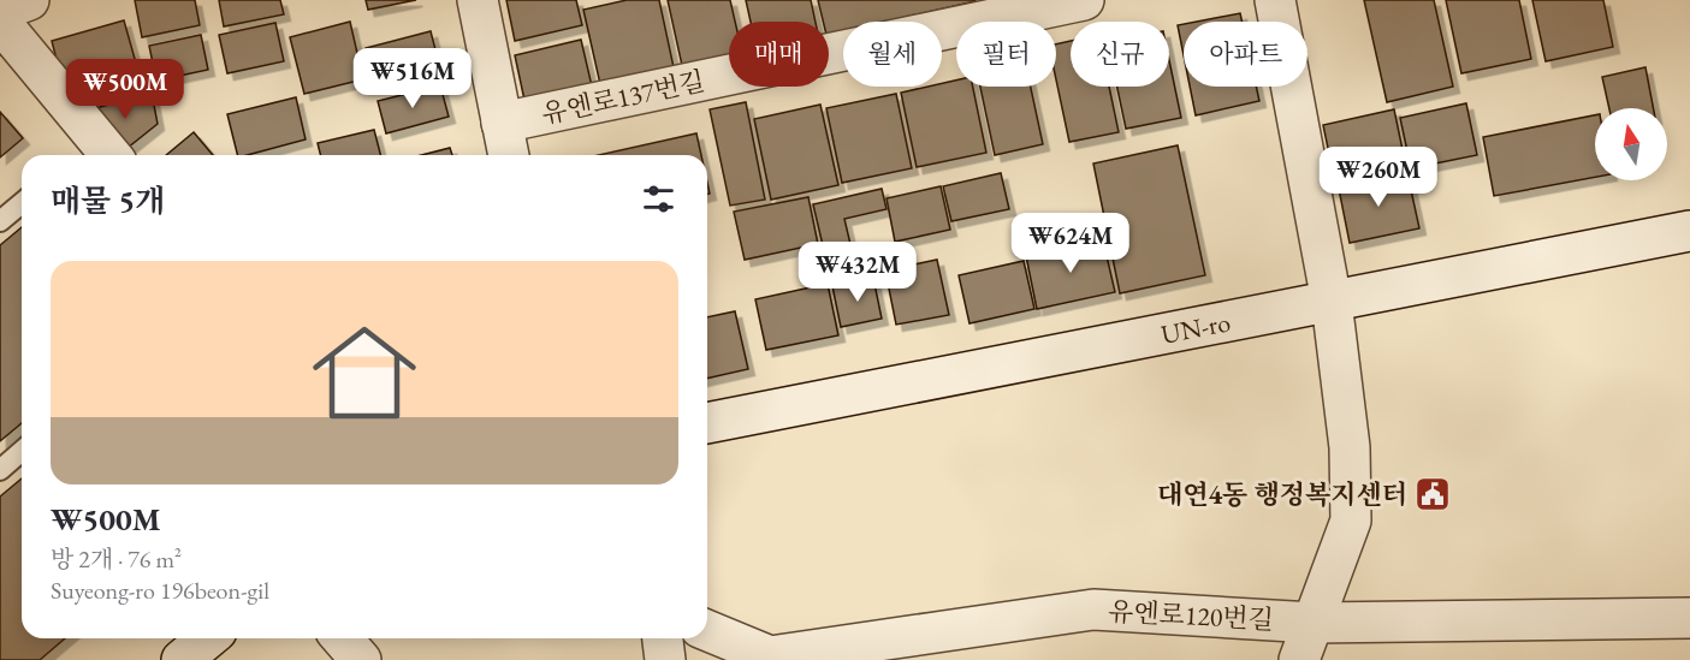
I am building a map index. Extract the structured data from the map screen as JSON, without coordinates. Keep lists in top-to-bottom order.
{
  "streets": {
    "street": ["유엔로137번길", "UN-ro", "유엔로120번길"]
  },
  "places": {
    "public building": ["대연4동 행정복지센터"]
  },
  "north": "top",
  "page": {
    "chip": [
      "매매",
      "월세",
      "필터",
      "신규",
      "아파트"
    ],
    "price": [
      "₩516M",
      "₩500M",
      "₩260M",
      "₩624M",
      "₩432M"
    ],
    "heading": "매물 5개",
    "list": [
      {
        "name": "₩500M",
        "note": "방 2개 · 76 m² · Suyeong-ro 196beon-gil"
      }
    ]
  }
}
